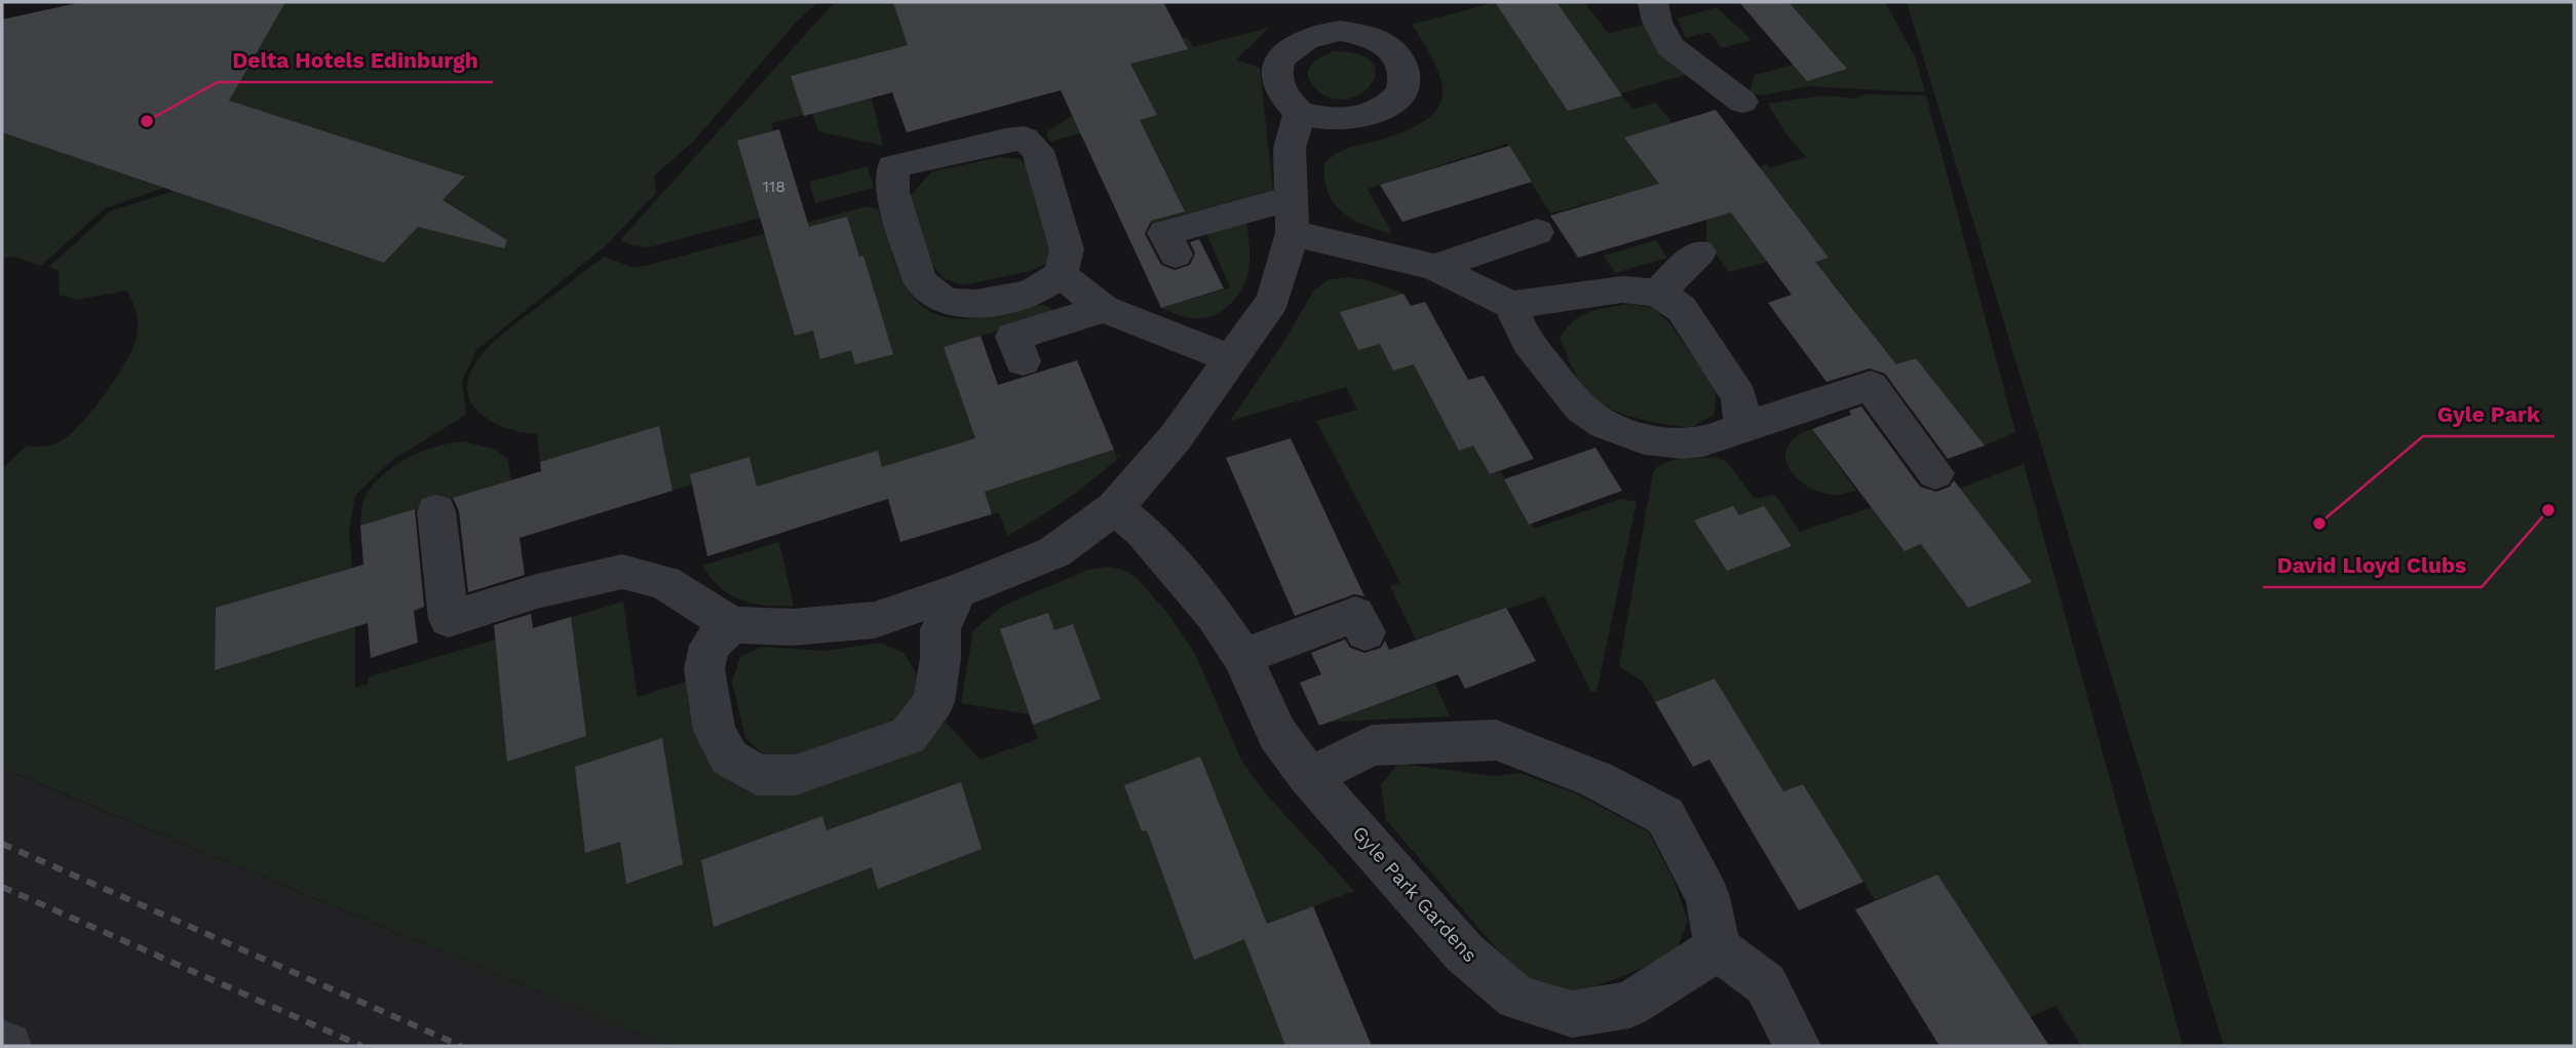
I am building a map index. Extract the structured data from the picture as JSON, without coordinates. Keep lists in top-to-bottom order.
{
  "streets": {
    "street": ["Gyle Park Gardens"]
  },
  "places": ["Delta Hotels Edinburgh", "David Lloyd Clubs", "Gyle Park"],
  "house_numbers": ["118"]
}
